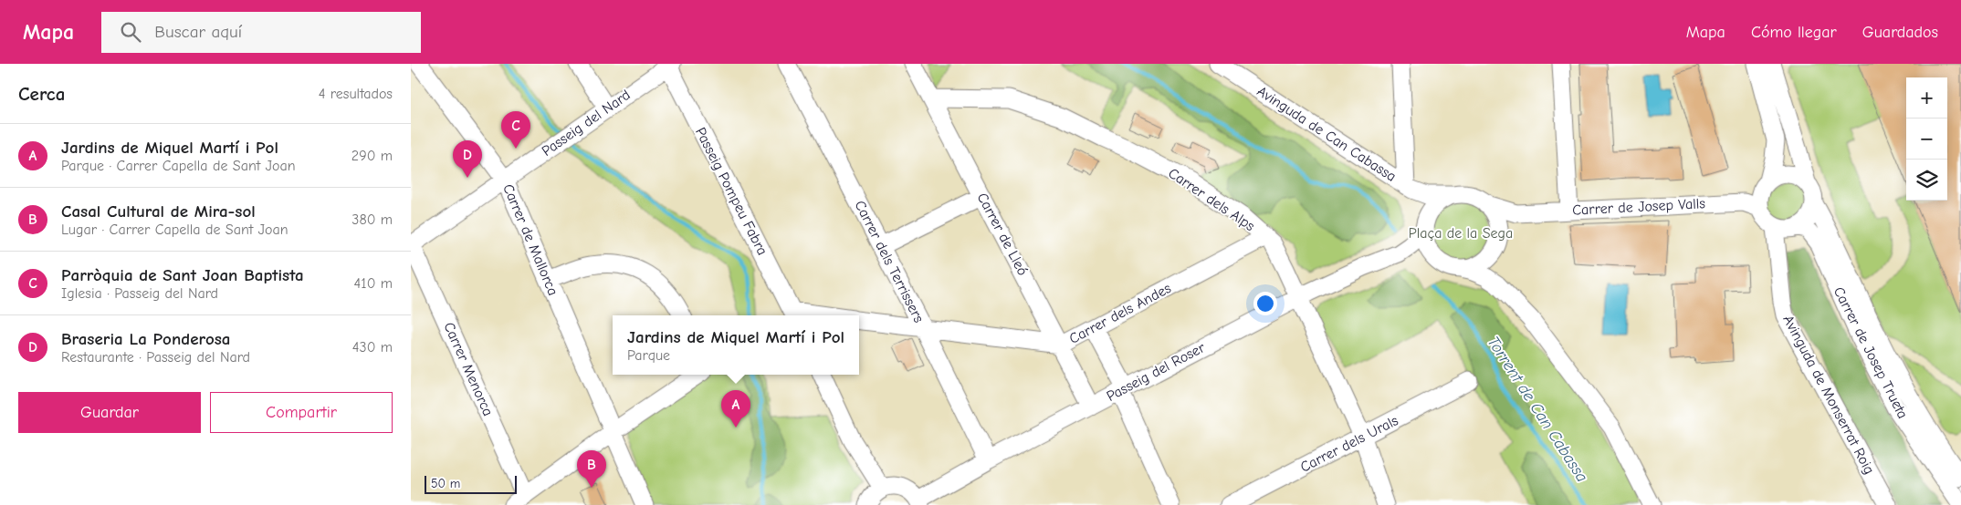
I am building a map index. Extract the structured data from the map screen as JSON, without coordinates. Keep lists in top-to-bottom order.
{
  "streets": {
    "street": [
      "Passeig del Nard",
      "Avinguda de Can Cabassa",
      "Passeig Pompeu Fabra",
      "Carrer dels Alps",
      "Carrer de Josep Valls",
      "Carrer de Lleó",
      "Carrer de Mallorca",
      "Carrer dels Terrissers",
      "Carrer dels Andes",
      "Carrer de Josep Trueta",
      "Carrer Menorca",
      "Passeig del Roser",
      "Avinguda de Monserrat Roig",
      "Carrer dels Urals"
    ]
  },
  "crossings": [
    ["Passeig del Nard", "Passeig Pompeu Fabra"],
    ["Passeig del Nard", "Carrer de Mallorca"],
    ["Passeig del Nard", "Carrer Menorca"],
    ["Avinguda de Can Cabassa", "Carrer de Josep Valls"],
    ["Avinguda de Can Cabassa", "Passeig del Roser"],
    ["Carrer dels Alps", "Carrer de Lleó"],
    ["Carrer dels Alps", "Carrer dels Andes"],
    ["Carrer dels Alps", "Passeig del Roser"],
    ["Carrer dels Alps", "Carrer dels Urals"],
    ["Carrer de Josep Valls", "Carrer de Josep Trueta"],
    ["Carrer de Josep Valls", "Passeig del Roser"],
    ["Carrer de Josep Valls", "Avinguda de Monserrat Roig"],
    ["Carrer de Lleó", "Carrer dels Andes"],
    ["Carrer de Lleó", "Passeig del Roser"],
    ["Carrer dels Terrissers", "Carrer dels Andes"],
    ["Carrer dels Terrissers", "Passeig del Roser"],
    ["Carrer de Josep Trueta", "Avinguda de Monserrat Roig"]
  ],
  "water": ["Torrent de Can Cabassa"],
  "parks": ["Plaça de la Sega"],
  "scale_bar": "50 m",
  "page": {
    "header": "Mapa",
    "search": "Buscar aquí",
    "nav": ["Mapa", "Cómo llegar", "Guardados"],
    "heading": ["Cerca", "4 resultados"],
    "map_buttons": ["+", "−"],
    "pins": [
      "C",
      "D",
      "A",
      "B"
    ],
    "list": [
      {
        "mark": "A",
        "name": "Jardins de Miquel Martí i Pol",
        "note": "Parque · Carrer Capella de Sant Joan",
        "value": "290 m"
      },
      {
        "mark": "B",
        "name": "Casal Cultural de Mira-sol",
        "note": "Lugar · Carrer Capella de Sant Joan",
        "value": "380 m"
      },
      {
        "mark": "C",
        "name": "Parròquia de Sant Joan Baptista",
        "note": "Iglesia · Passeig del Nard",
        "value": "410 m"
      },
      {
        "mark": "D",
        "name": "Braseria La Ponderosa",
        "note": "Restaurante · Passeig del Nard",
        "value": "430 m"
      }
    ],
    "popup": ["Jardins de Miquel Martí i Pol", "Parque"],
    "buttons": ["Guardar", "Compartir"],
    "scale": "50 m"
  }
}
